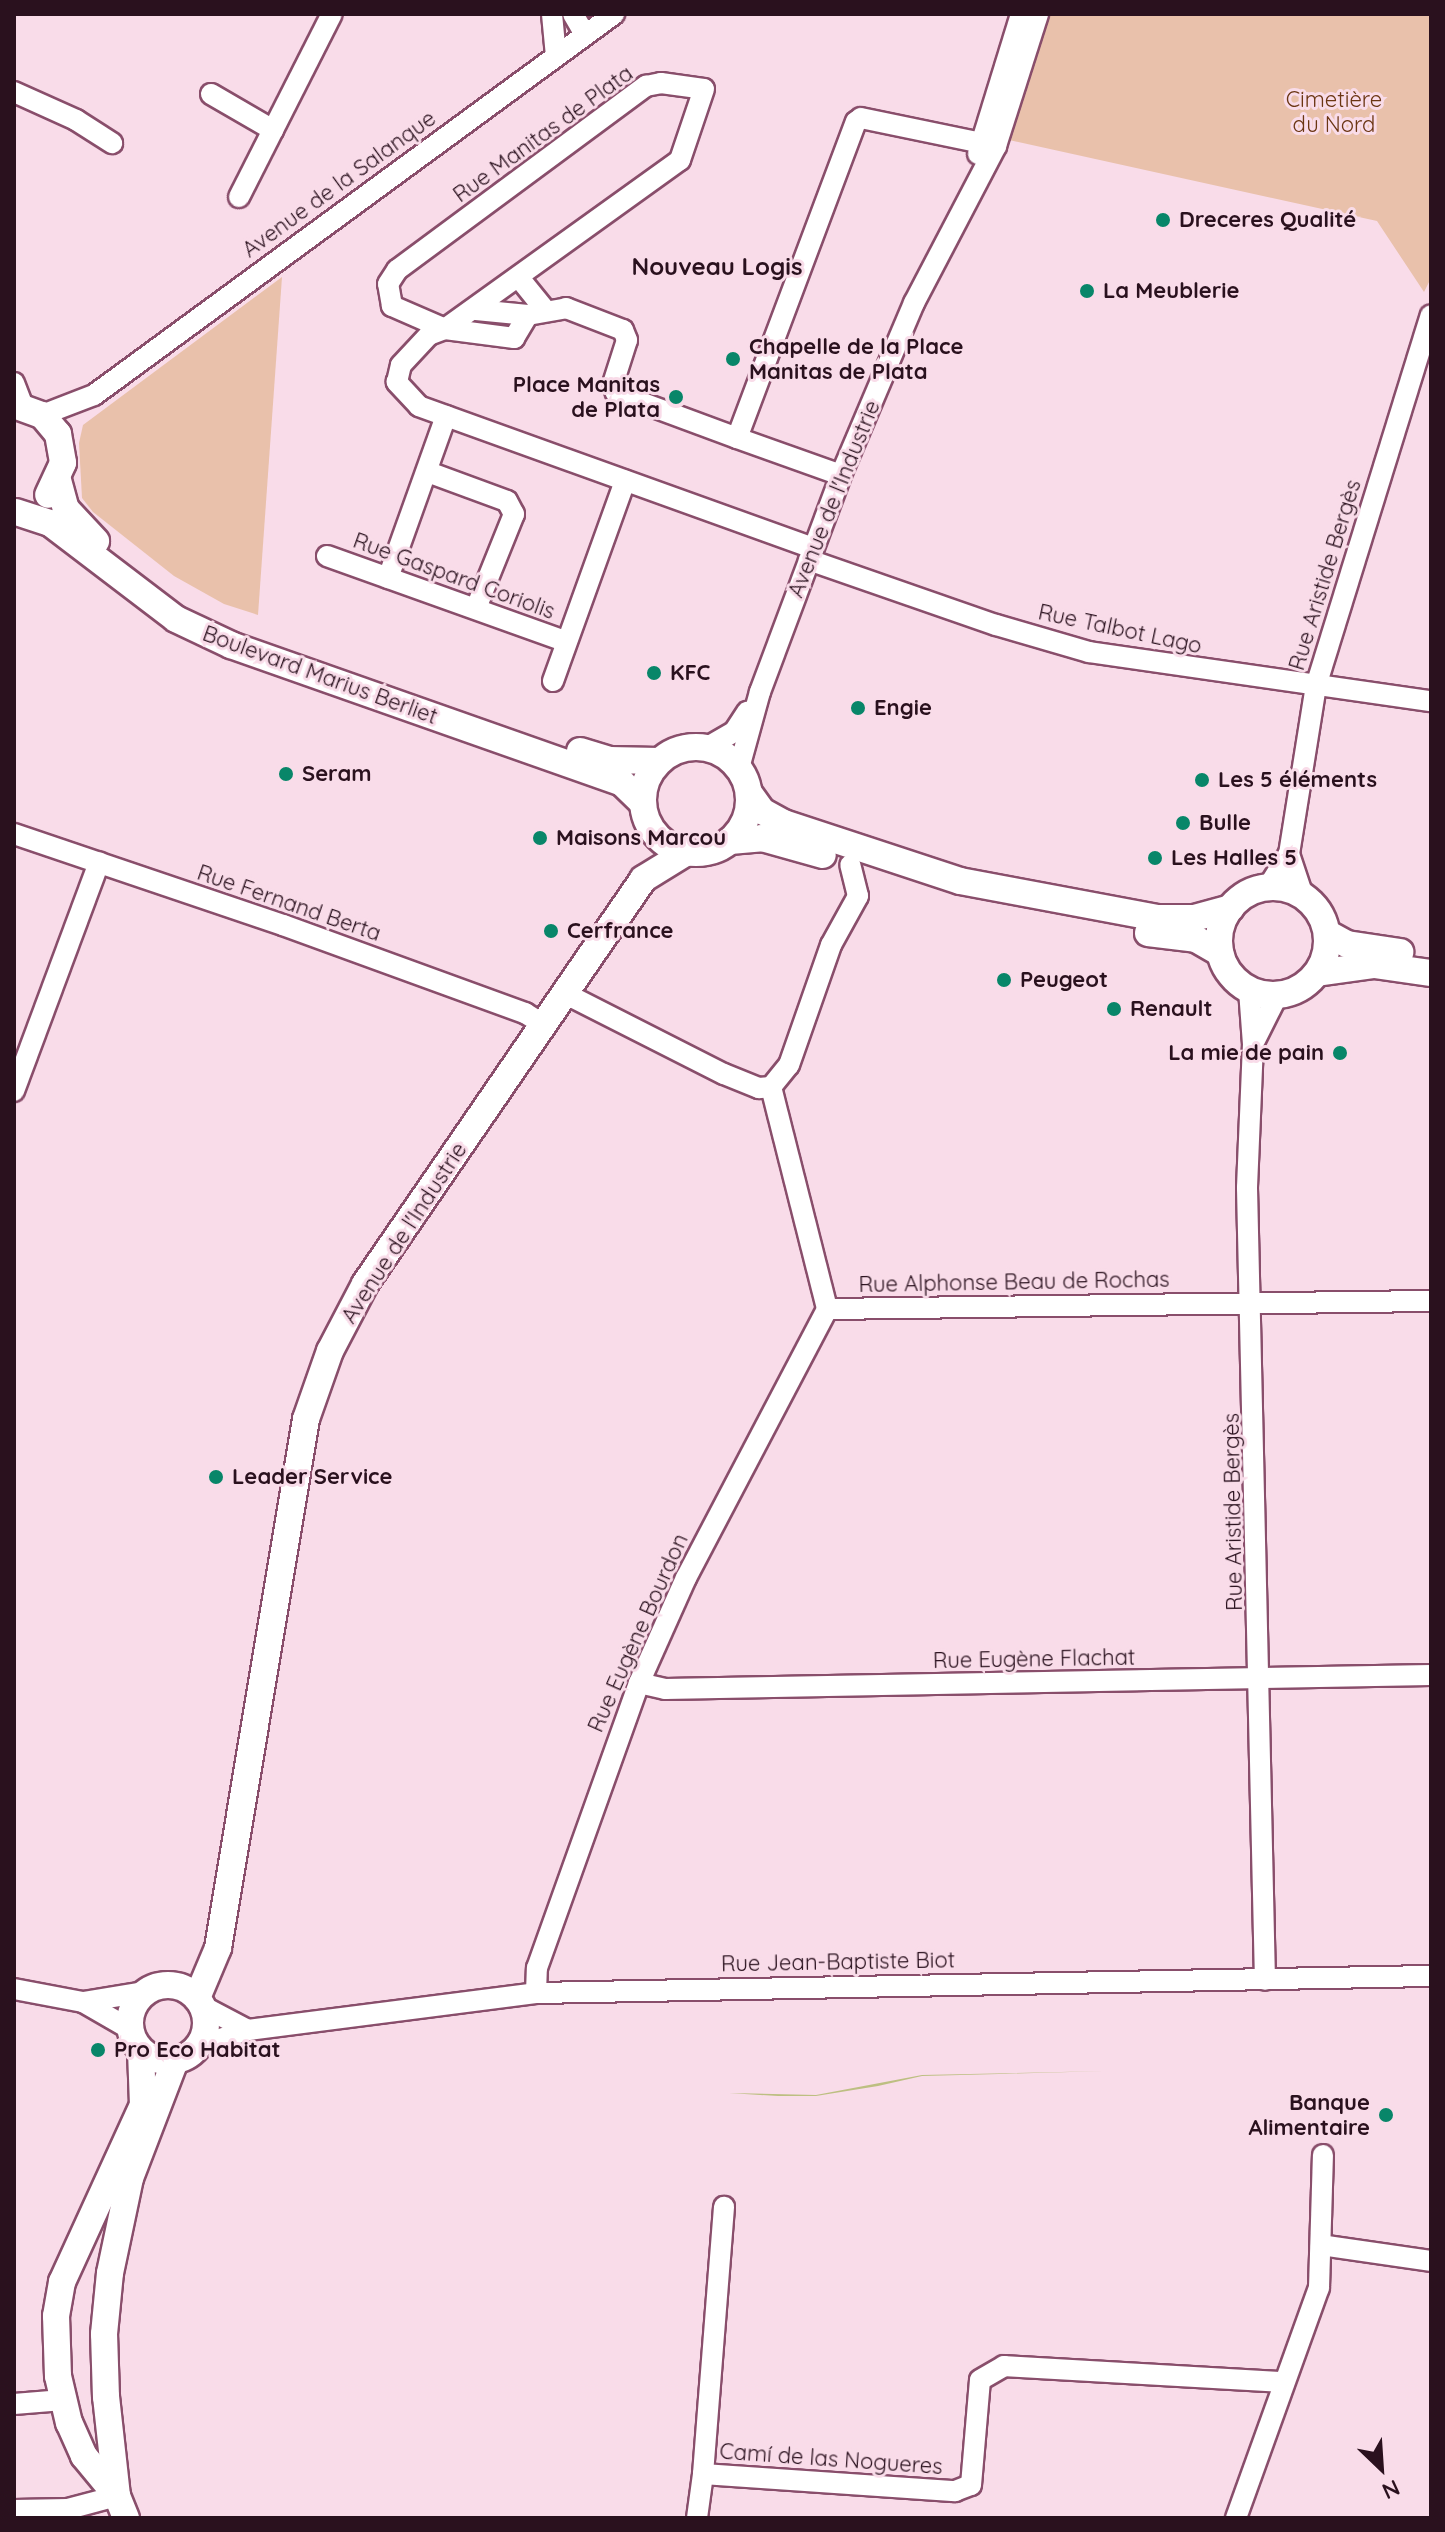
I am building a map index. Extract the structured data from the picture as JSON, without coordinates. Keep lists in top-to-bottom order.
{
  "streets": {
    "main road": ["Avenue de l'Industrie", "Boulevard Marius Berliet"],
    "street": [
      "Rue Manitas de Plata",
      "Avenue de la Salanque",
      "Rue Aristide Bergès",
      "Rue Gaspard Coriolis",
      "Rue Talbot Lago",
      "Rue Fernand Berta",
      "Rue Alphonse Beau de Rochas",
      "Rue Eugène Bourdon",
      "Rue Eugène Flachat",
      "Rue Jean-Baptiste Biot",
      "Camí de las Nogueres"
    ]
  },
  "crossings": [
    ["Rue Manitas de Plata", "Rue Talbot Lago"],
    ["Avenue de l'Industrie", "Rue Talbot Lago"],
    ["Avenue de l'Industrie", "Boulevard Marius Berliet"],
    ["Avenue de l'Industrie", "Rue Fernand Berta"],
    ["Avenue de l'Industrie", "Rue Jean-Baptiste Biot"],
    ["Rue Aristide Bergès", "Rue Talbot Lago"],
    ["Rue Aristide Bergès", "Rue Alphonse Beau de Rochas"],
    ["Rue Aristide Bergès", "Rue Eugène Flachat"],
    ["Rue Aristide Bergès", "Rue Jean-Baptiste Biot"],
    ["Rue Gaspard Coriolis", "Rue Talbot Lago"],
    ["Rue Alphonse Beau de Rochas", "Rue Eugène Bourdon"],
    ["Rue Eugène Bourdon", "Rue Eugène Flachat"],
    ["Rue Eugène Bourdon", "Rue Jean-Baptiste Biot"]
  ],
  "districts": ["Nouveau Logis"],
  "parks": ["Cimetière du Nord"],
  "places": [
    "Dreceres Qualité",
    "La Meublerie",
    "Chapelle de la Place Manitas de Plata",
    "Place Manitas de Plata",
    "KFC",
    "Engie",
    "Seram",
    "Les 5 éléments",
    "Bulle",
    "Maisons Marcou",
    "Les Halles 5",
    "Cerfrance",
    "Peugeot",
    "Renault",
    "La mie de pain",
    "Leader Service",
    "Pro Eco Habitat",
    "Banque Alimentaire"
  ],
  "north": "bottom right"
}
